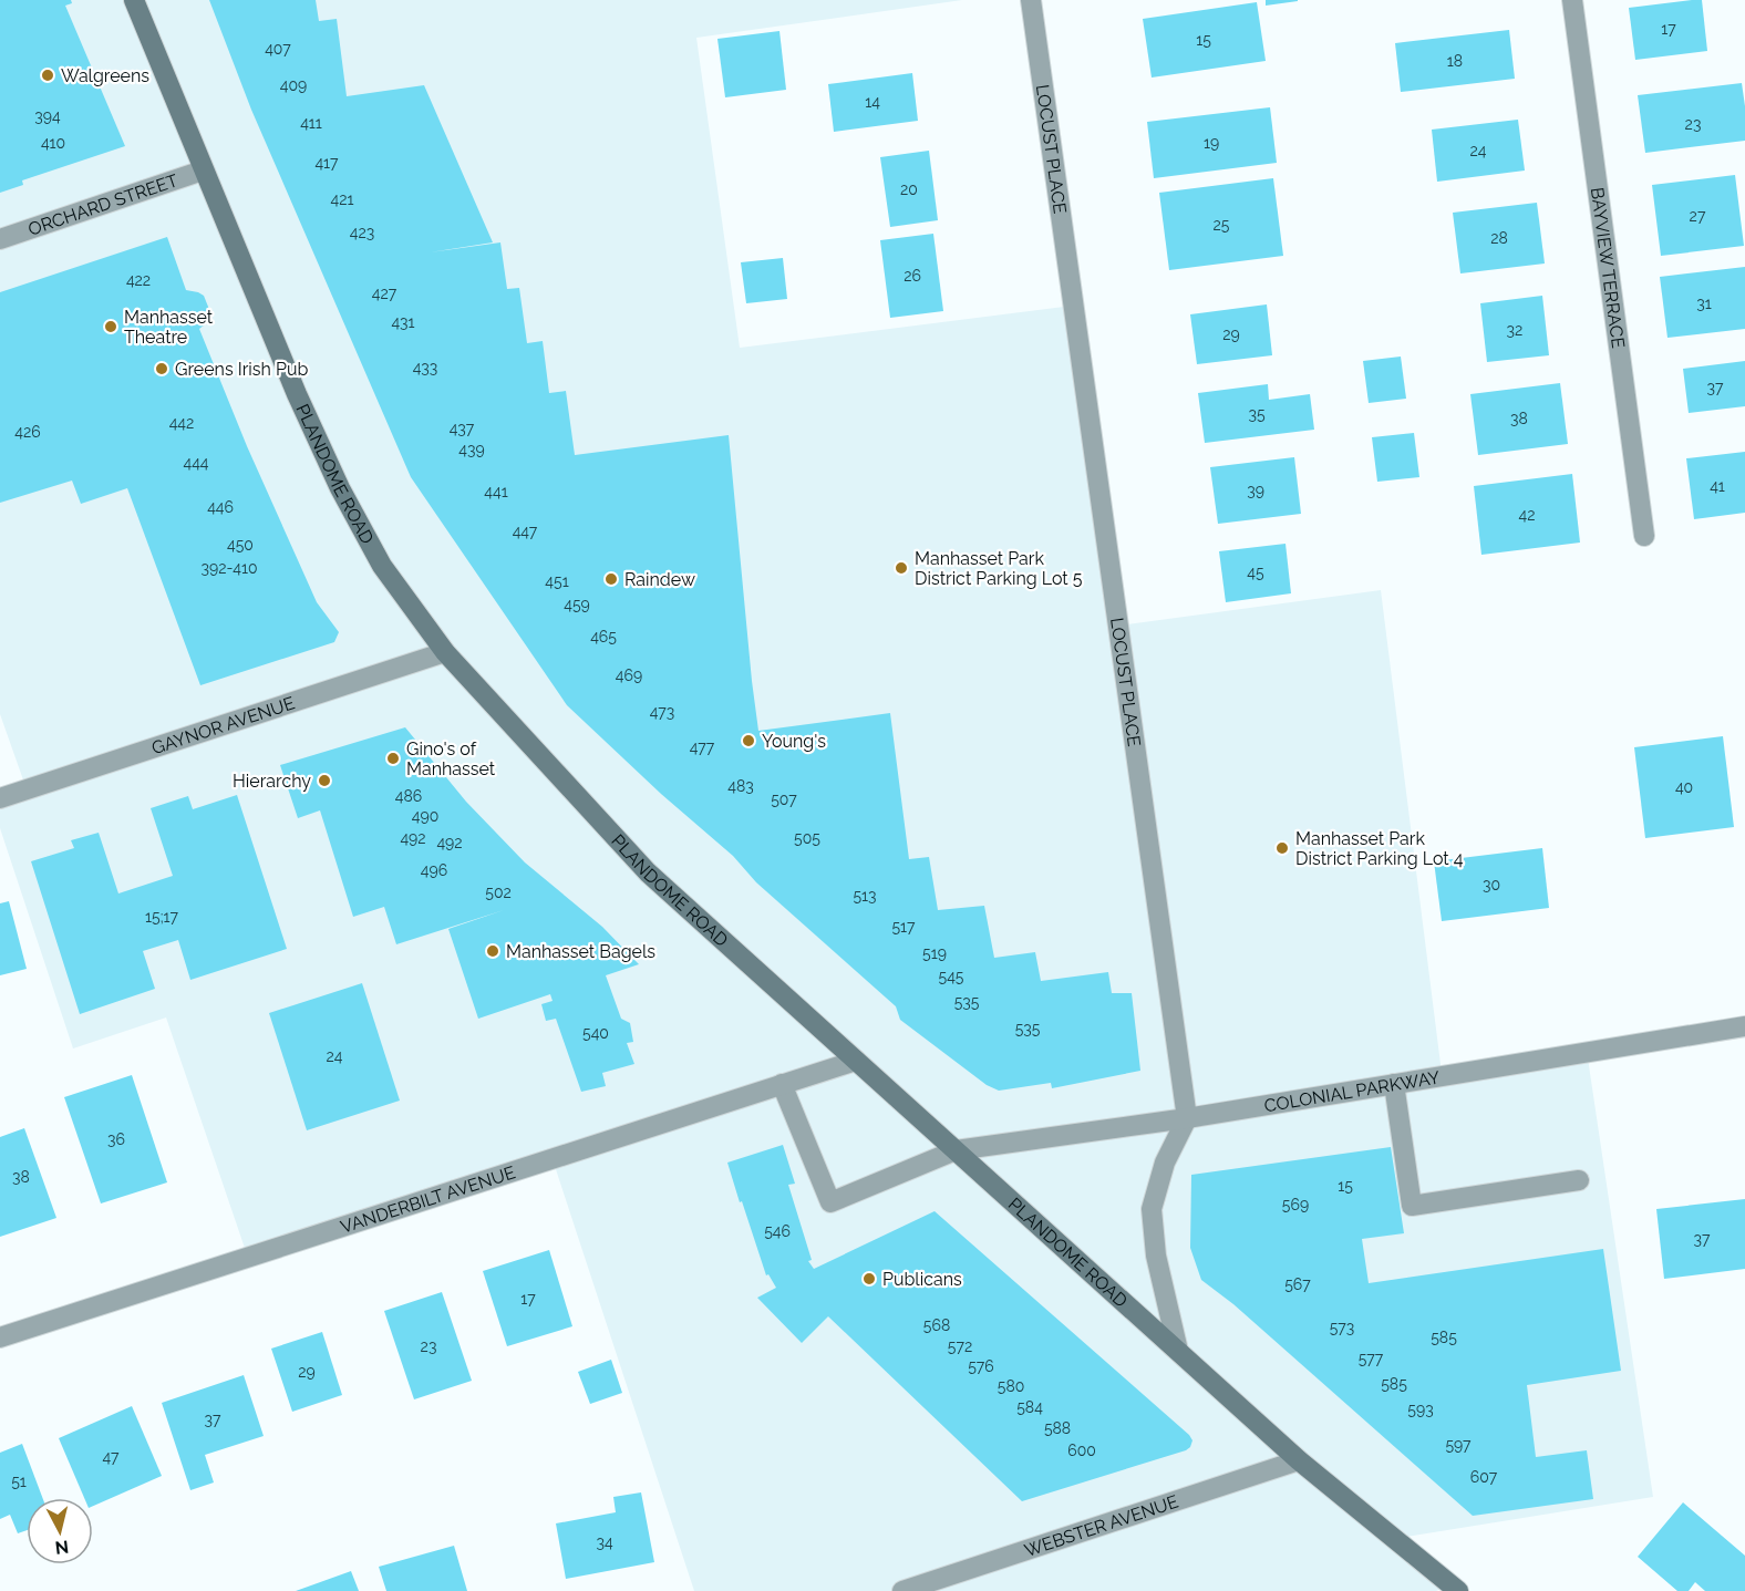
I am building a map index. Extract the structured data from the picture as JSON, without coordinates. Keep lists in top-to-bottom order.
{
  "streets": {
    "main road": ["PLANDOME ROAD"],
    "street": [
      "LOCUST PLACE",
      "ORCHARD STREET",
      "BAYVIEW TERRACE",
      "GAYNOR AVENUE",
      "COLONIAL PARKWAY",
      "VANDERBILT AVENUE",
      "WEBSTER AVENUE"
    ]
  },
  "crossings": [
    ["LOCUST PLACE", "COLONIAL PARKWAY"],
    ["ORCHARD STREET", "PLANDOME ROAD"],
    ["PLANDOME ROAD", "GAYNOR AVENUE"],
    ["PLANDOME ROAD", "COLONIAL PARKWAY"],
    ["PLANDOME ROAD", "VANDERBILT AVENUE"],
    ["PLANDOME ROAD", "WEBSTER AVENUE"],
    ["COLONIAL PARKWAY", "VANDERBILT AVENUE"]
  ],
  "places": [
    "Walgreens",
    "Manhasset Theatre",
    "Greens Irish Pub",
    "Manhasset Park District Parking Lot 5",
    "Raindew",
    "Young's",
    "Gino's of Manhasset",
    "Hierarchy",
    "Manhasset Park District Parking Lot 4",
    "Manhasset Bagels",
    "Publicans"
  ],
  "house_numbers": [
    "17",
    "15",
    "407",
    "18",
    "409",
    "14",
    "394",
    "411",
    "23",
    "410",
    "19",
    "24",
    "417",
    "20",
    "421",
    "27",
    "25",
    "423",
    "28",
    "26",
    "422",
    "427",
    "31",
    "431",
    "32",
    "29",
    "433",
    "37",
    "35",
    "38",
    "442",
    "437",
    "426",
    "439",
    "444",
    "41",
    "39",
    "441",
    "446",
    "42",
    "447",
    "450",
    "392-410",
    "45",
    "451",
    "459",
    "465",
    "469",
    "473",
    "477",
    "483",
    "40",
    "486",
    "507",
    "490",
    "492",
    "505",
    "492",
    "496",
    "30",
    "502",
    "513",
    "15;17",
    "517",
    "519",
    "545",
    "535",
    "535",
    "540",
    "24",
    "36",
    "38",
    "15",
    "569",
    "546",
    "37",
    "567",
    "17",
    "568",
    "573",
    "585",
    "23",
    "572",
    "577",
    "576",
    "29",
    "585",
    "580",
    "584",
    "593",
    "37",
    "588",
    "597",
    "600",
    "47",
    "607",
    "51",
    "34"
  ],
  "north": "bottom"
}
